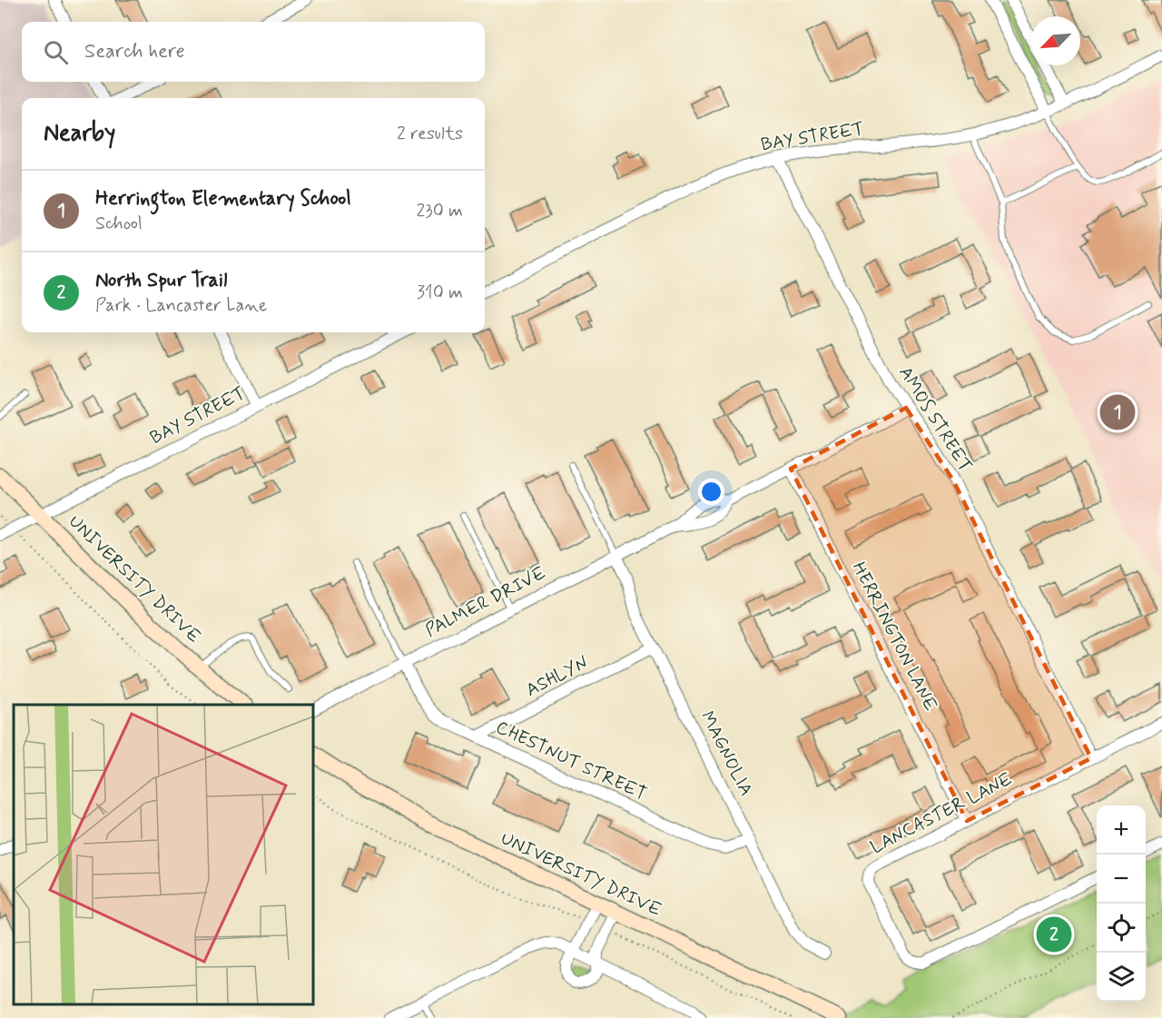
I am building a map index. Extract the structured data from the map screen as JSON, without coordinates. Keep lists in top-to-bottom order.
{
  "streets": {
    "main road": ["UNIVERSITY DRIVE"],
    "street": [
      "BAY STREET",
      "AMOS STREET",
      "PALMER DRIVE",
      "HERRINGTON LANE",
      "ASHLYN",
      "MAGNOLIA",
      "CHESTNUT STREET",
      "LANCASTER LANE"
    ]
  },
  "crossings": [
    ["BAY STREET", "AMOS STREET"],
    ["BAY STREET", "UNIVERSITY DRIVE"],
    ["AMOS STREET", "PALMER DRIVE"],
    ["AMOS STREET", "LANCASTER LANE"],
    ["PALMER DRIVE", "HERRINGTON LANE"],
    ["PALMER DRIVE", "MAGNOLIA"],
    ["PALMER DRIVE", "CHESTNUT STREET"],
    ["HERRINGTON LANE", "LANCASTER LANE"],
    ["ASHLYN", "MAGNOLIA"],
    ["ASHLYN", "CHESTNUT STREET"],
    ["MAGNOLIA", "CHESTNUT STREET"]
  ],
  "north": "bottom left",
  "page": {
    "search": "Search here",
    "heading": ["Nearby", "2 results"],
    "list": [
      {
        "mark": "1",
        "name": "Herrington Elementary School",
        "note": "School",
        "value": "230 m"
      },
      {
        "mark": "2",
        "name": "North Spur Trail",
        "note": "Park · Lancaster Lane",
        "value": "310 m"
      }
    ],
    "pins": ["1", "2"],
    "map_buttons": ["+", "−"]
  }
}
